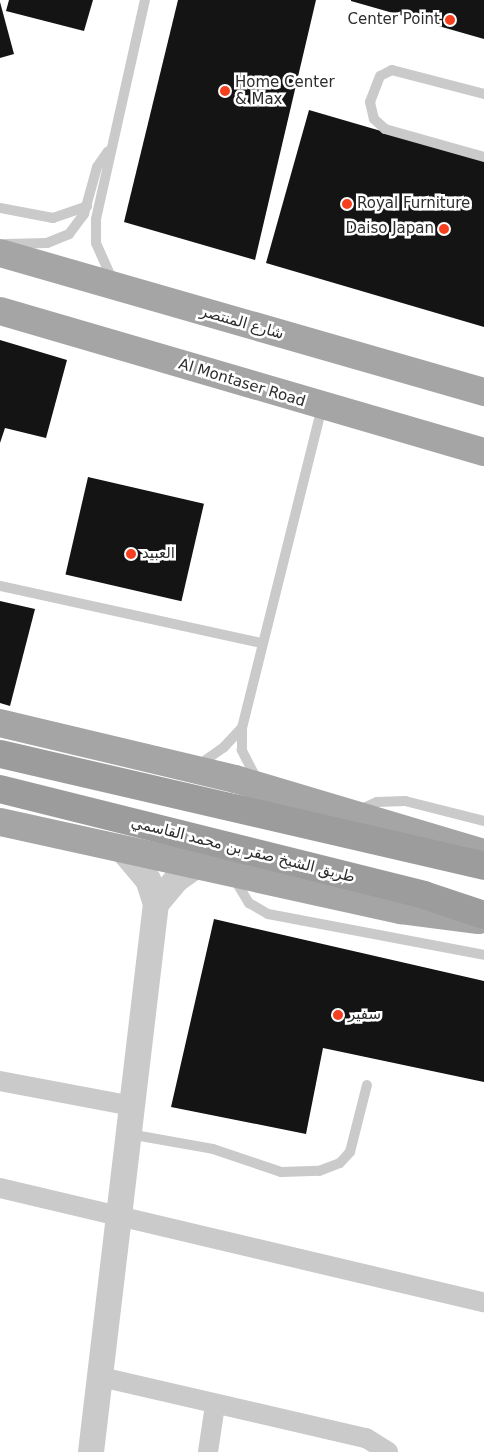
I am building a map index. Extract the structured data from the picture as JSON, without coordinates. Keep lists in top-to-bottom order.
{
  "streets": {
    "highway": ["طريق الشيخ صقر بن محمد القاسمي"],
    "main road": ["شارع المنتصر", "Al Montaser Road"]
  },
  "places": [
    "Center Point",
    "Home Center & Max",
    "Royal Furniture",
    "Daiso Japan",
    "العبيد",
    "سفير"
  ]
}
